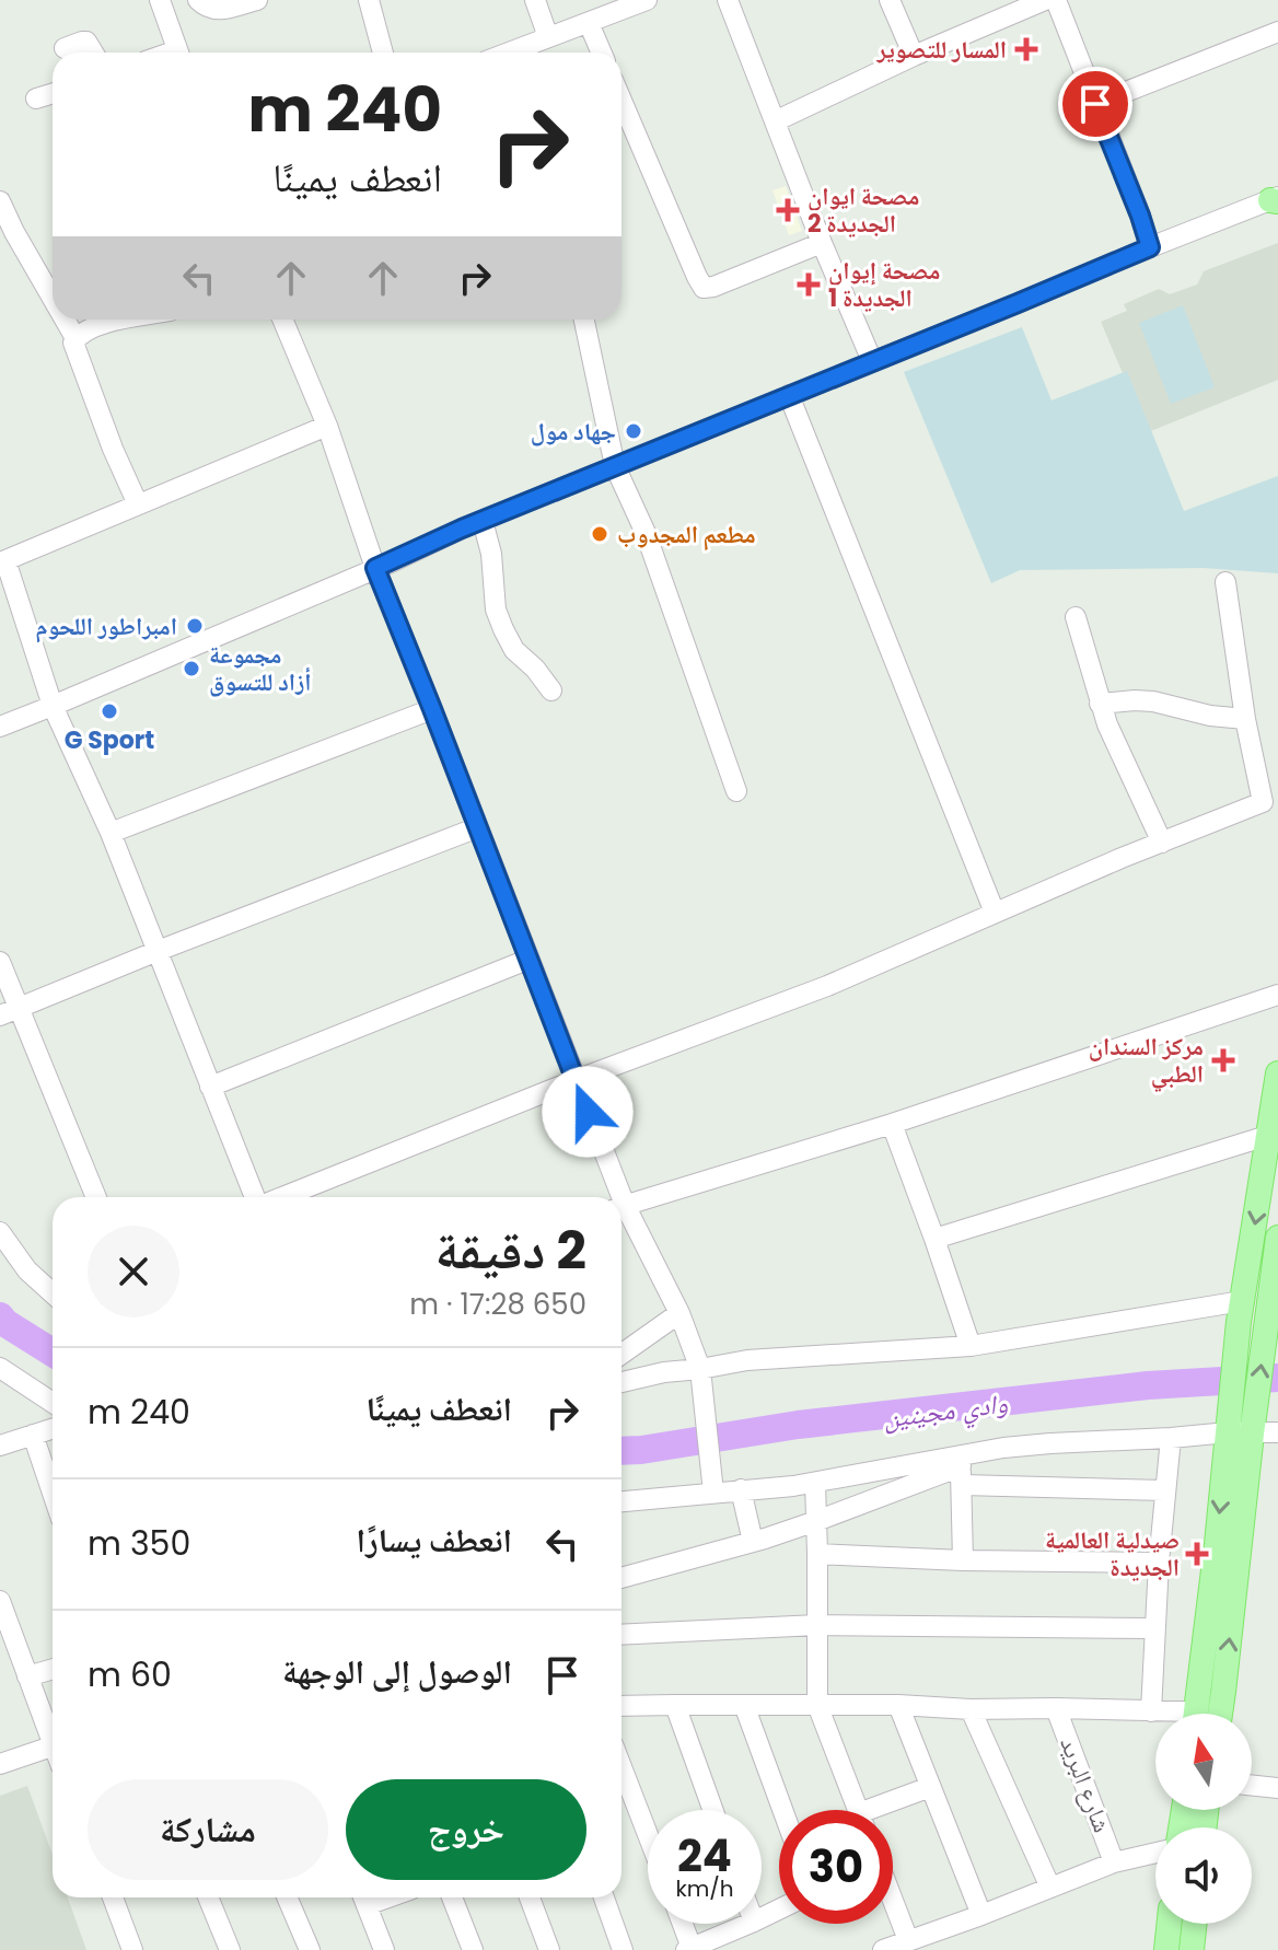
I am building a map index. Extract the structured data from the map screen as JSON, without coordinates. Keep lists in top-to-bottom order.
{
  "streets": {
    "street": ["شارع البريد"]
  },
  "water": ["وادي مجينين"],
  "places": {
    "health": [
      "المسار للتصوير",
      "مصحة ايوان الجديدة 2",
      "مصحة إيوان الجديدة 1",
      "مركز السندان الطبي",
      "صيدلية العالمية الجديدة"
    ],
    "other": [
      "جهاد مول",
      "مطعم المجدوب",
      "امبراطور اللحوم",
      "مجموعة أزاد للتسوق",
      "G Sport"
    ]
  },
  "north": "top",
  "page": {
    "turn": ["240 m", "انعطف يمينًا"],
    "heading": ["2 دقيقة", "650 m · 17:28"],
    "list": [
      {
        "name": "انعطف يمينًا",
        "value": "240 m"
      },
      {
        "name": "انعطف يسارًا",
        "value": "350 m"
      },
      {
        "name": "الوصول إلى الوجهة",
        "value": "60 m"
      }
    ],
    "buttons": ["خروج", "مشاركة"],
    "speed": "24 km/h",
    "limit": "30"
  }
}
